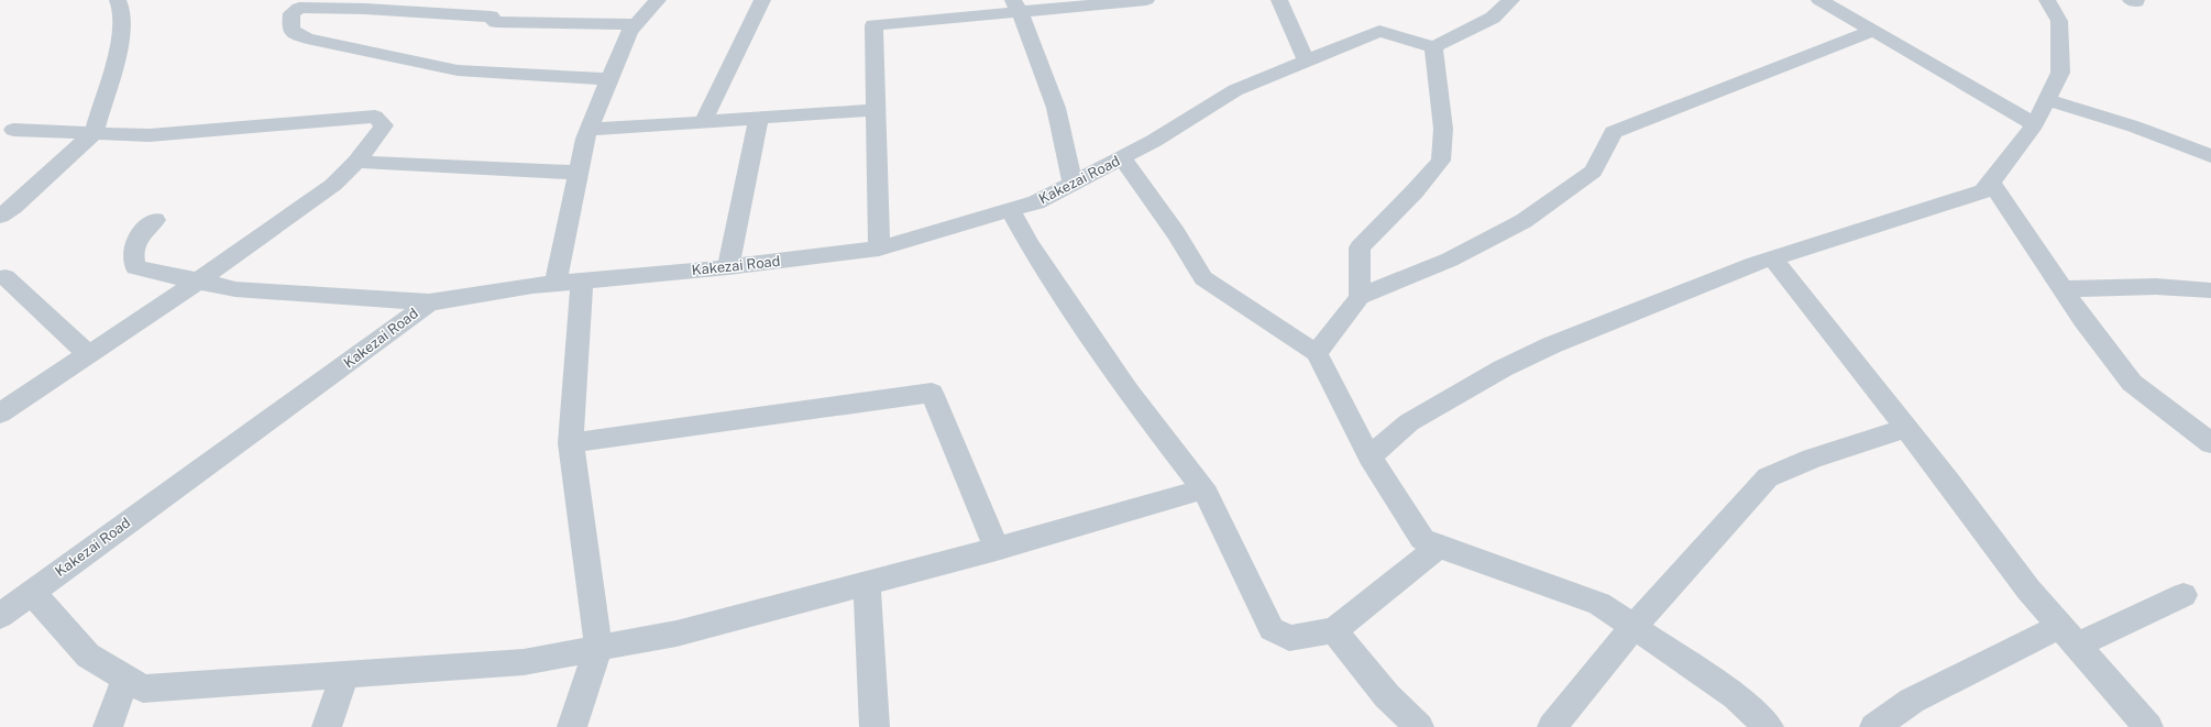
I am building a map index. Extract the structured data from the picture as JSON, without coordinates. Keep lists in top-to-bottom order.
{
  "streets": {
    "street": ["Kakezai Road"]
  }
}
